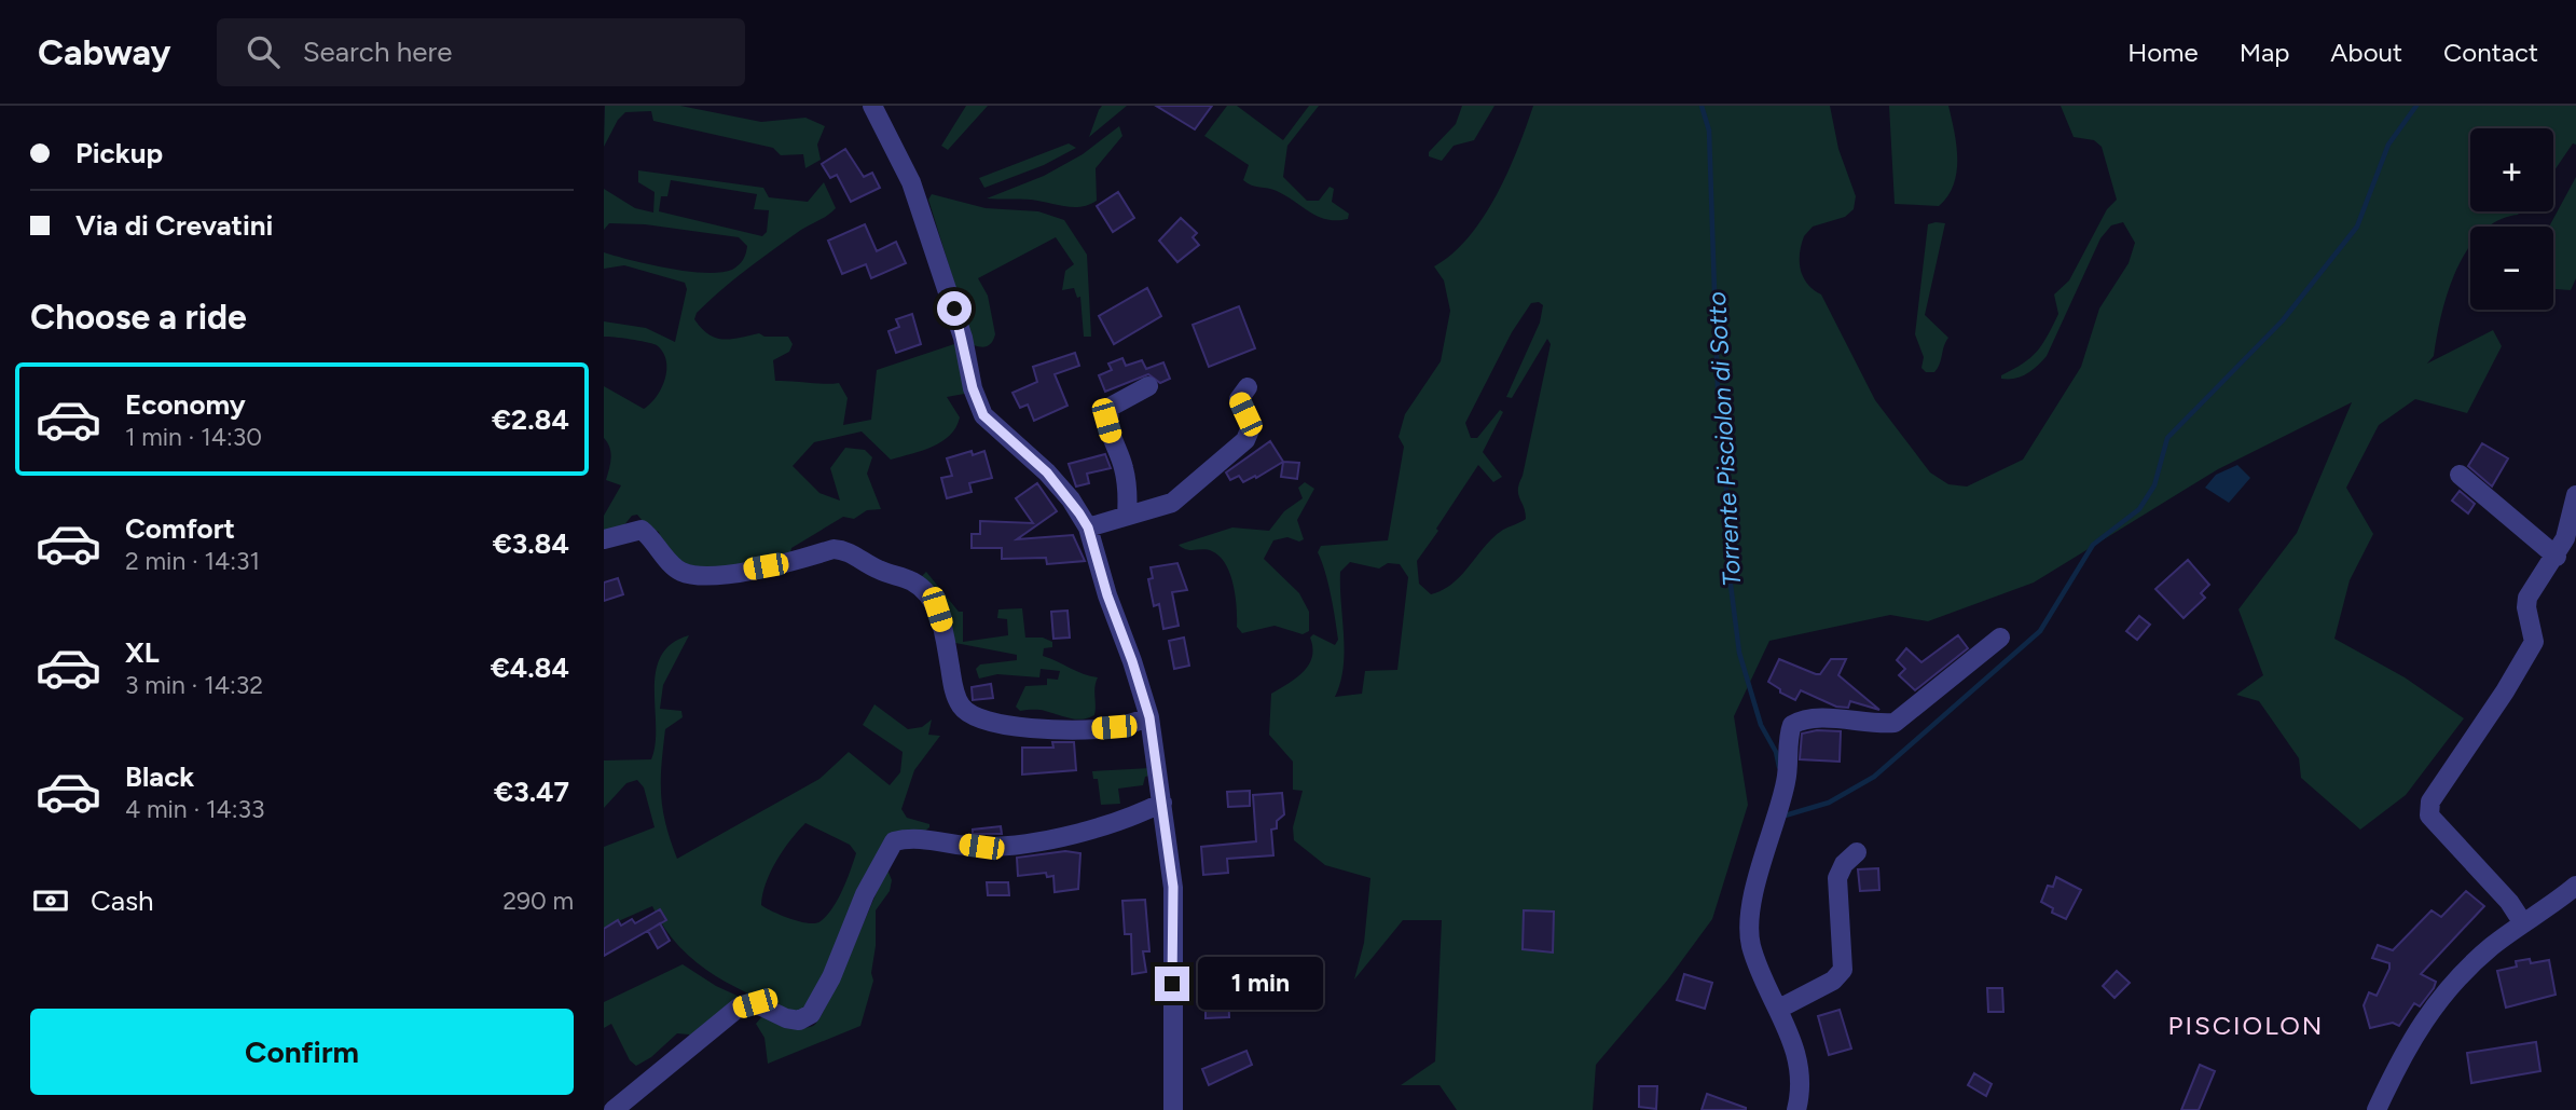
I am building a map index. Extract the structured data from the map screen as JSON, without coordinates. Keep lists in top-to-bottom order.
{
  "districts": ["PISCIOLON"],
  "water": ["Torrente Pisciolon di Sotto"],
  "page": {
    "header": "Cabway",
    "search": "Search here",
    "nav": [
      "Home",
      "Map",
      "About",
      "Contact"
    ],
    "banner": ["Pickup", "Via di Crevatini"],
    "map_buttons": ["+", "−"],
    "heading": "Choose a ride",
    "list": [
      {
        "name": "Economy",
        "note": "1 min · 14:30",
        "value": "€2.84"
      },
      {
        "name": "Comfort",
        "note": "2 min · 14:31",
        "value": "€3.84"
      },
      {
        "name": "XL",
        "note": "3 min · 14:32",
        "value": "€4.84"
      },
      {
        "name": "Black",
        "note": "4 min · 14:33",
        "value": "€3.47"
      }
    ],
    "pay": ["Cash", "290 m"],
    "bubble": "1 min",
    "buttons": "Confirm"
  }
}
